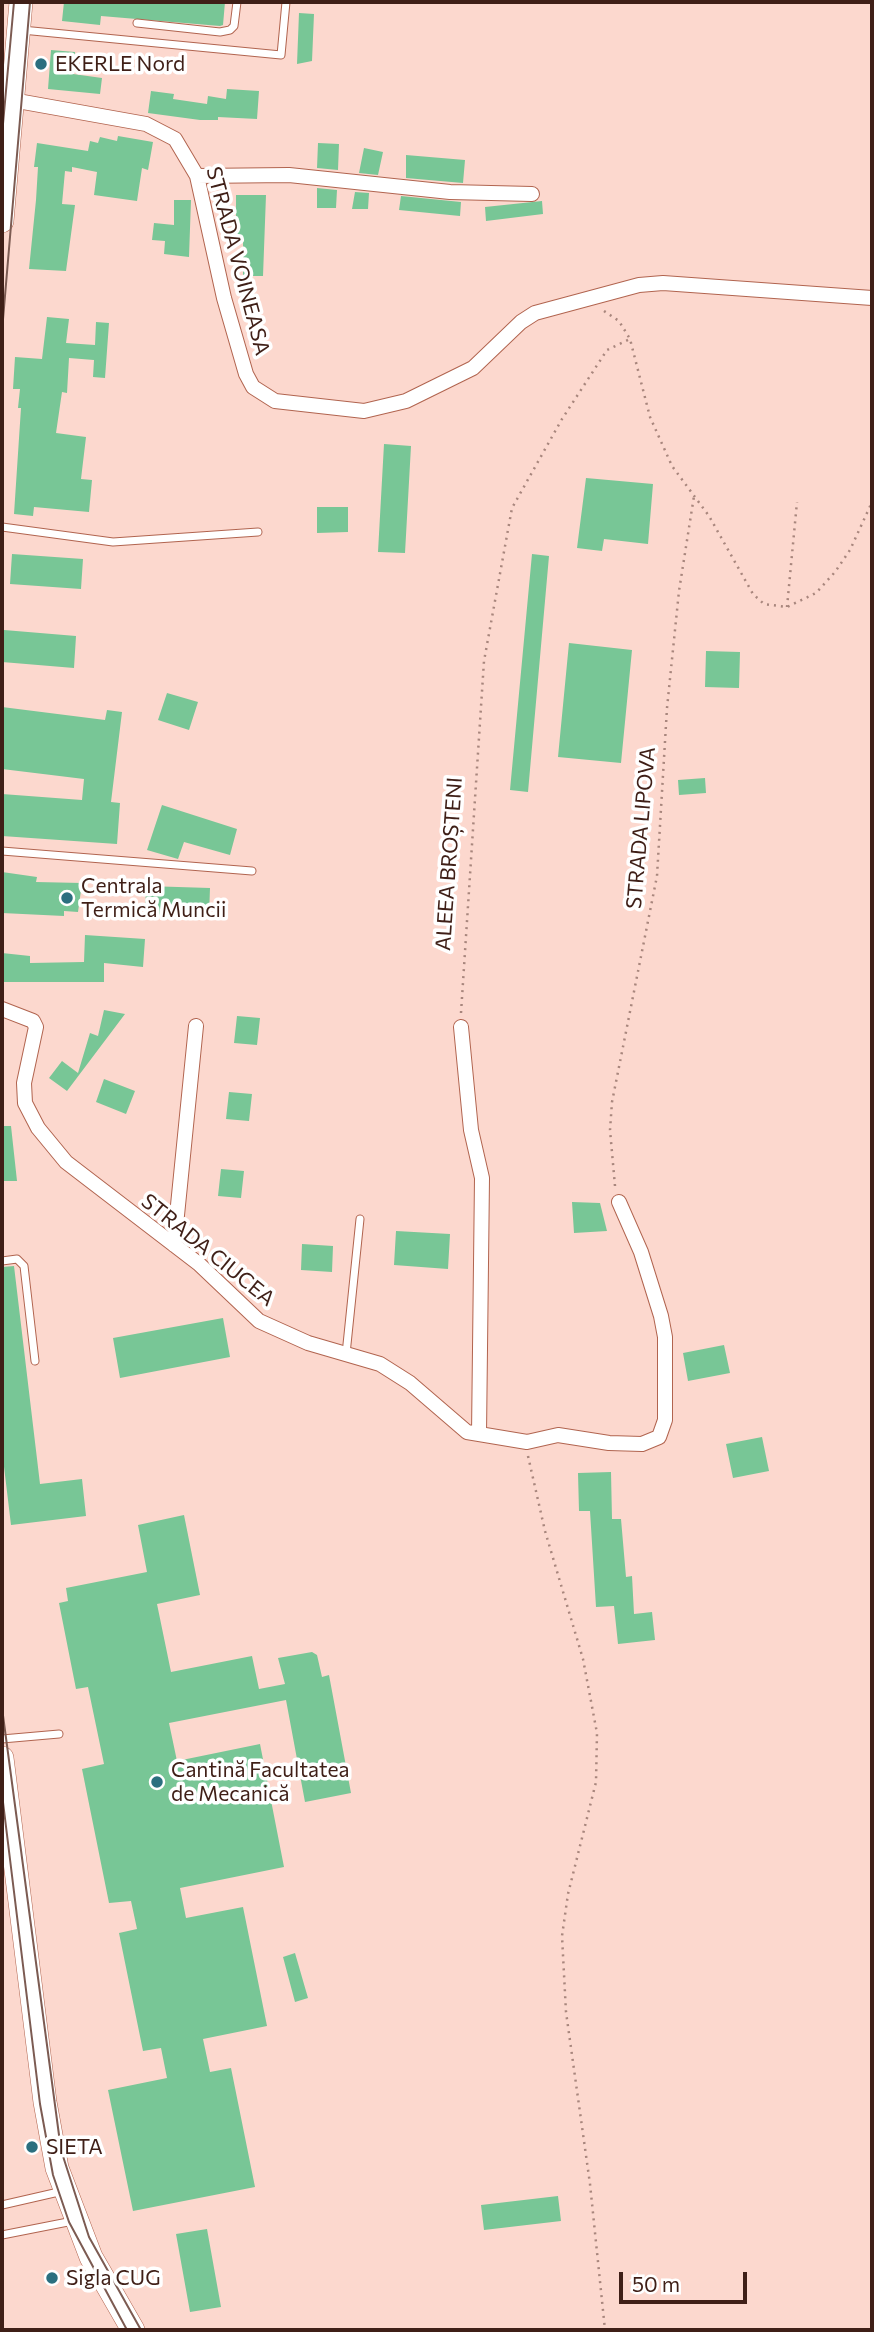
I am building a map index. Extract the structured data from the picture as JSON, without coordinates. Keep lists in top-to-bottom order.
{
  "streets": {
    "street": ["STRADA VOINEASA", "STRADA CIUCEA"],
    "path": ["STRADA LIPOVA", "ALEEA BROȘTENI"]
  },
  "crossings": [
    ["STRADA LIPOVA", "STRADA CIUCEA"]
  ],
  "places": [
    "EKERLE Nord",
    "Centrala Termică Muncii",
    "Cantină Facultatea de Mecanică",
    "SIETA",
    "Sigla CUG"
  ],
  "scale_bar": "50 m"
}
